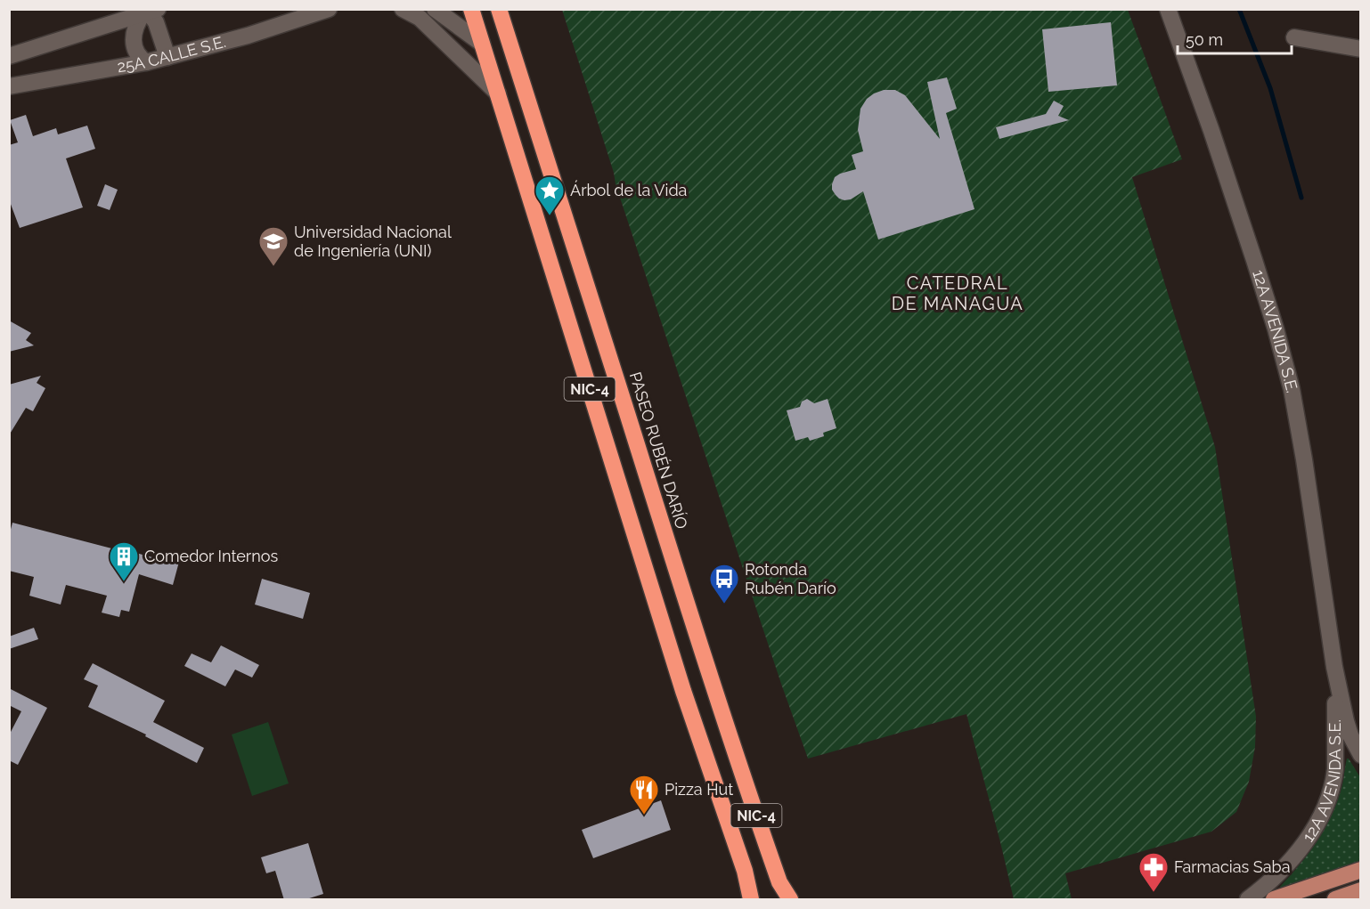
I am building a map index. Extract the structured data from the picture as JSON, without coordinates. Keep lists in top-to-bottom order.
{
  "streets": {
    "highway": ["NIC-4", "PASEO RUBÉN DARÍO"],
    "street": ["25A CALLE S.E.", "12A AVENIDA S.E."]
  },
  "districts": ["CATEDRAL DE MANAGUA"],
  "places": {
    "place": ["Árbol de la Vida"],
    "school or university": ["Universidad Nacional de Ingeniería (UNI)"],
    "building": ["Comedor Internos"],
    "bus stop": ["Rotonda Rubén Darío"],
    "restaurant": ["Pizza Hut"],
    "pharmacy": ["Farmacias Saba"]
  },
  "scale_bar": "50 m"
}
